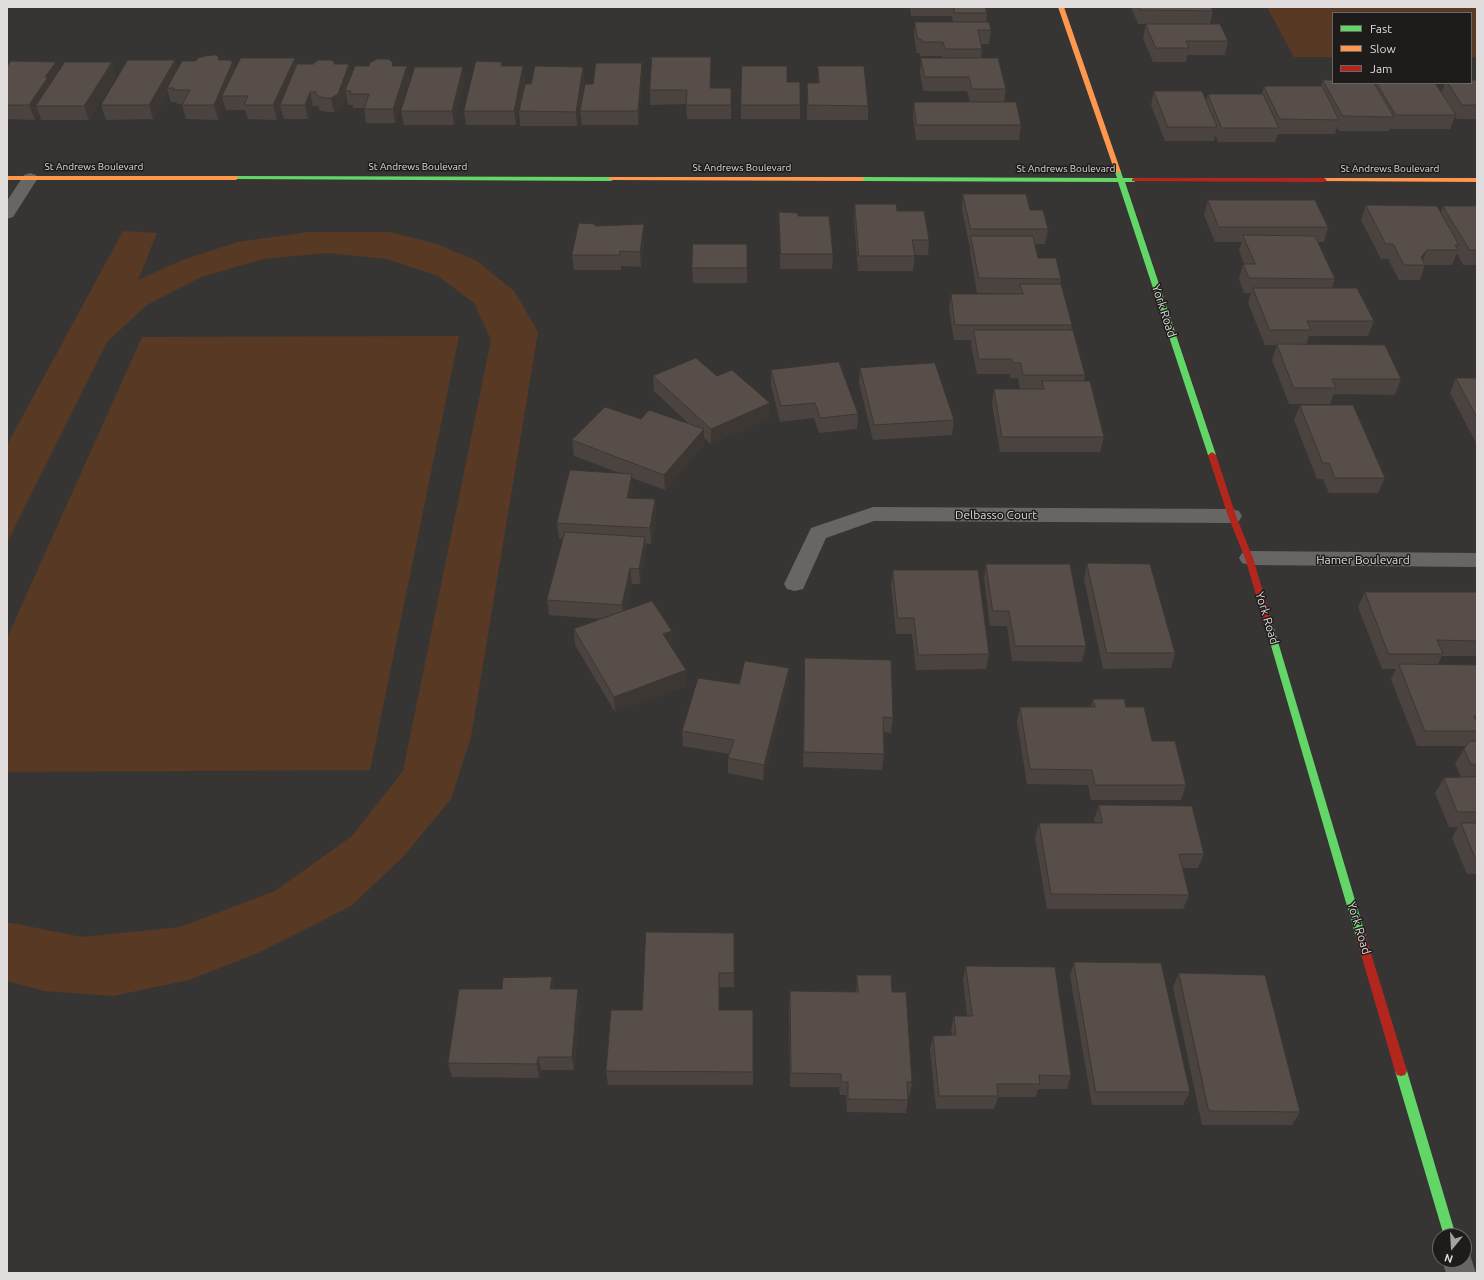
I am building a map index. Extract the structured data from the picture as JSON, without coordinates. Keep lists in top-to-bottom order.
{
  "streets": {
    "street": [
      "St Andrews Boulevard",
      "York Road",
      "Delbasso Court",
      "Hamer Boulevard"
    ]
  },
  "crossings": [
    ["St Andrews Boulevard", "York Road"],
    ["York Road", "Delbasso Court"],
    ["York Road", "Hamer Boulevard"]
  ],
  "legend": ["Fast", "Slow", "Jam"],
  "north": "bottom"
}
